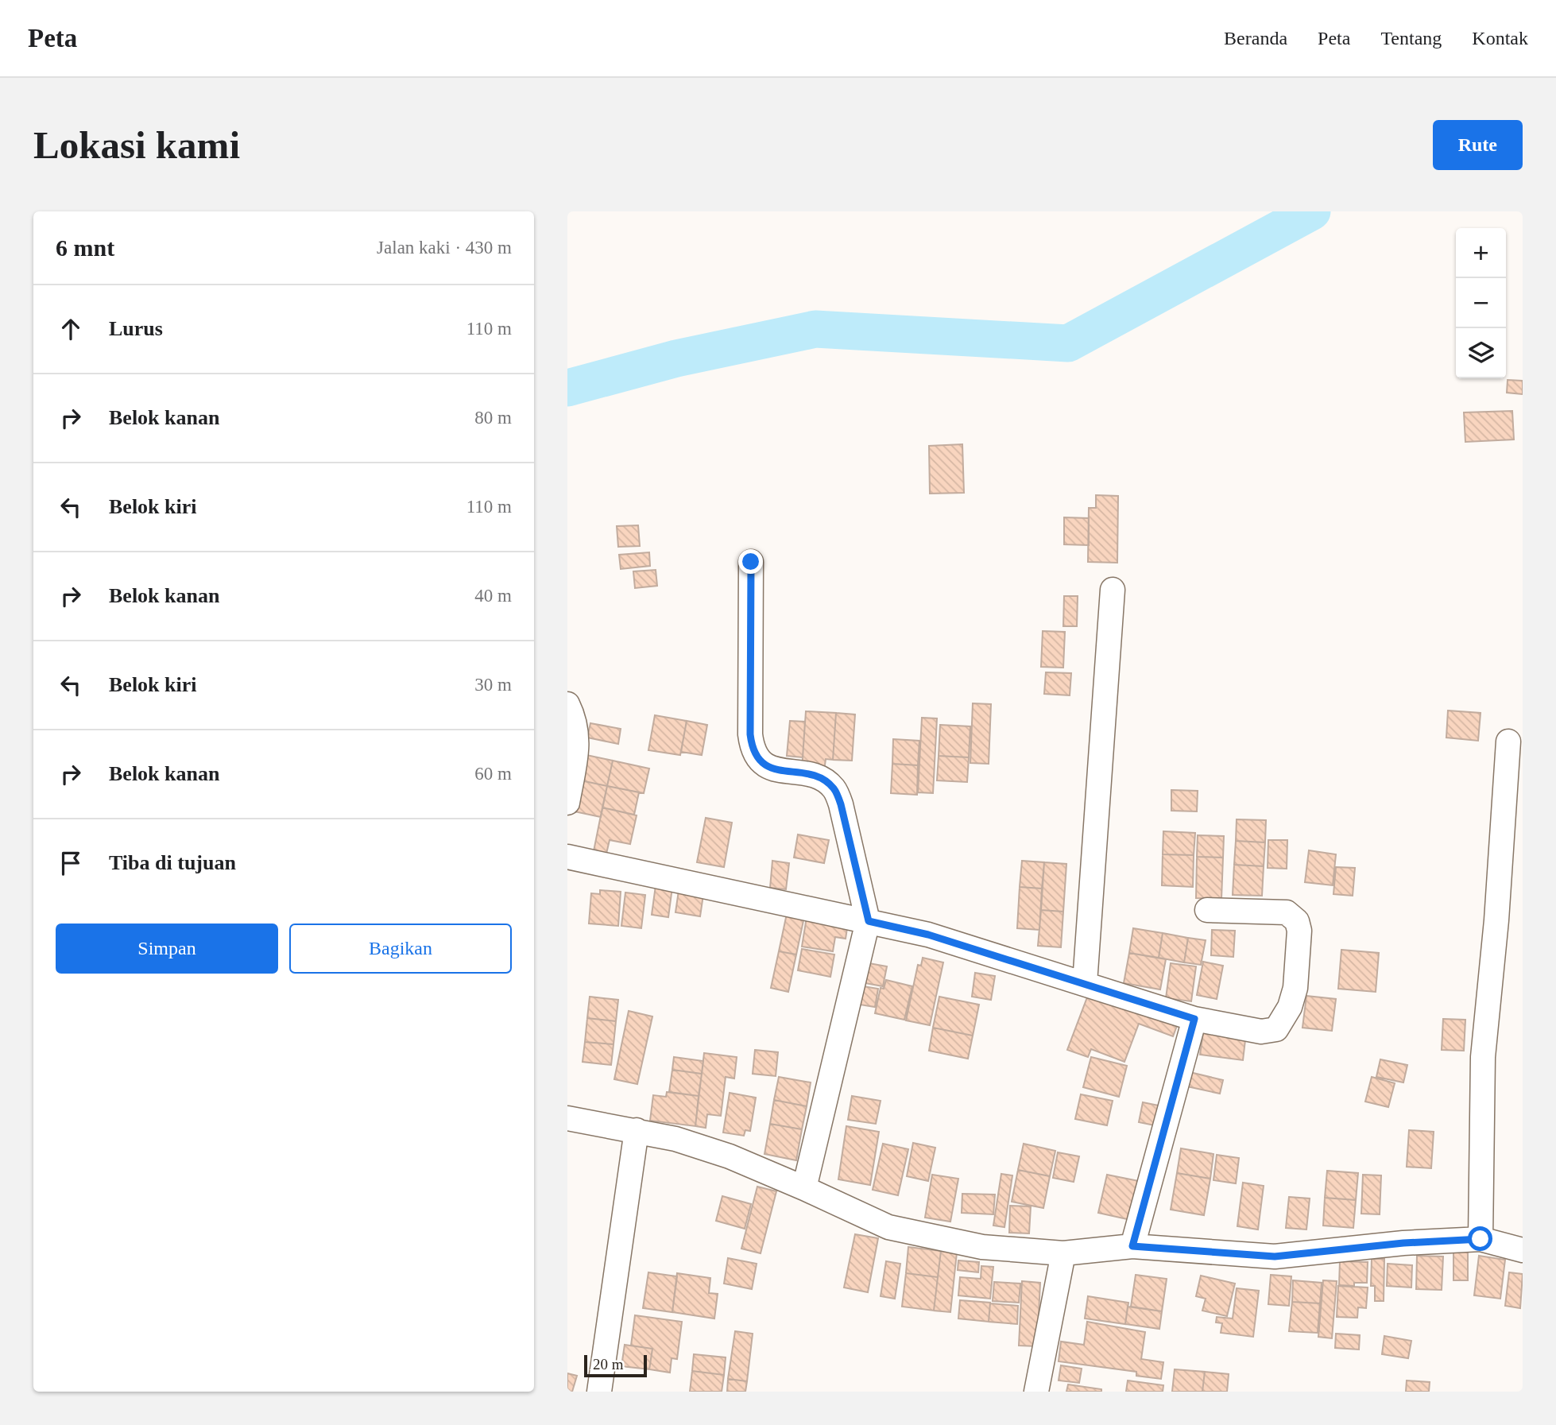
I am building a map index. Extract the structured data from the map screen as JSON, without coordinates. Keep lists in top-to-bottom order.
{
  "scale_bar": "20 m",
  "page": {
    "header": "Peta",
    "nav": [
      "Beranda",
      "Peta",
      "Tentang",
      "Kontak"
    ],
    "buttons": [
      "Rute",
      ["Simpan", "Bagikan"]
    ],
    "title": "Lokasi kami",
    "heading": ["6 mnt", "Jalan kaki · 430 m"],
    "map_buttons": ["+", "−"],
    "list": [
      ["Lurus", "110 m"],
      ["Belok kanan", "80 m"],
      ["Belok kiri", "110 m"],
      ["Belok kanan", "40 m"],
      ["Belok kiri", "30 m"],
      ["Belok kanan", "60 m"],
      "Tiba di tujuan"
    ],
    "scale": "20 m"
  }
}
